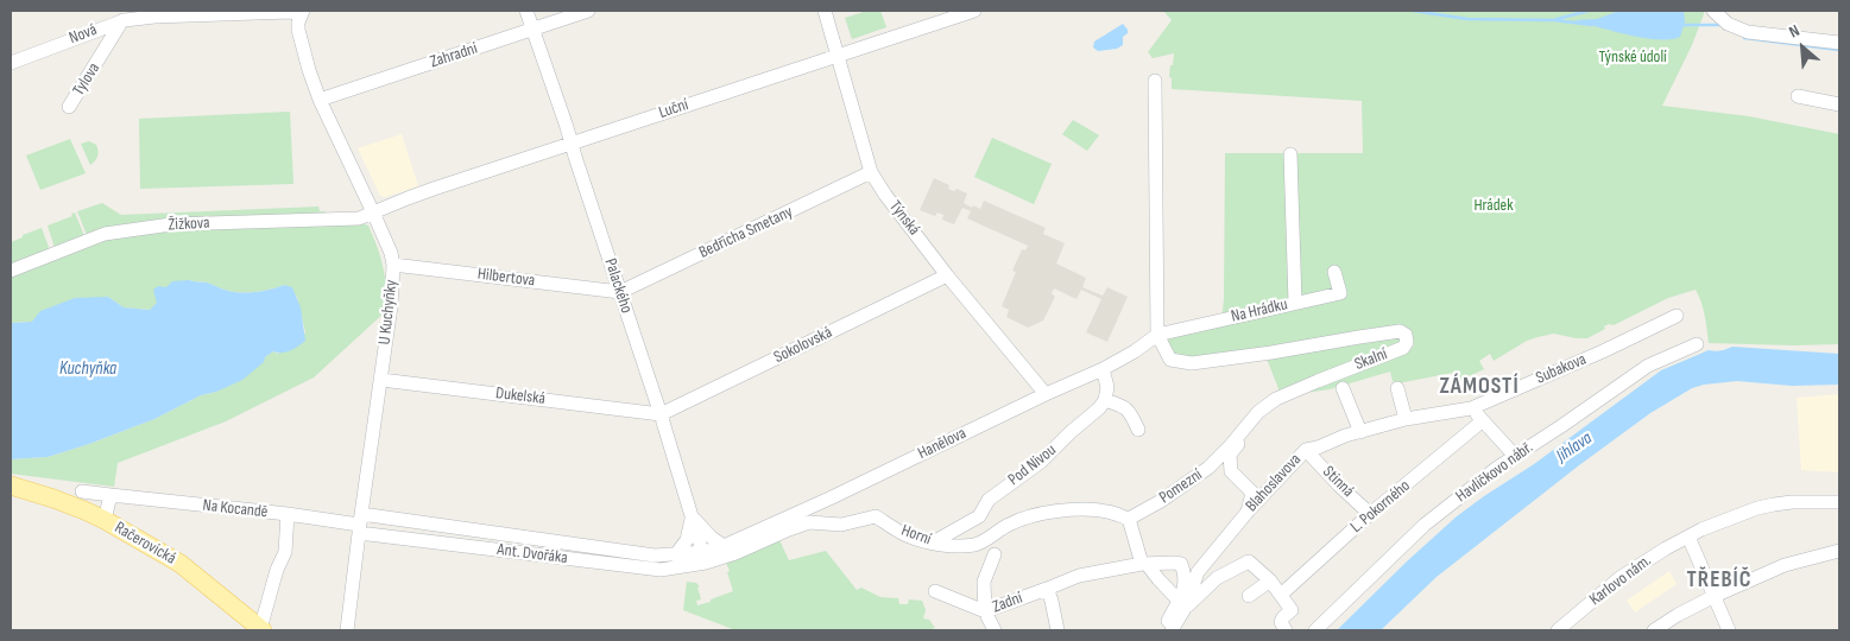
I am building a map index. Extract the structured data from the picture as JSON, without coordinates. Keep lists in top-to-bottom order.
{
  "streets": {
    "main road": ["Račerovická"],
    "street": [
      "Nová",
      "Zahradní",
      "Tylova",
      "Luční",
      "Týnská",
      "Žižkova",
      "Bedřicha Smetany",
      "Hilbertova",
      "Palackého",
      "Na Hrádku",
      "U Kuchyňky",
      "Sokolovská",
      "Skalní",
      "Subakova",
      "Dukelská",
      "Hanělova",
      "Pod Nivou",
      "Havlíčkovo nábř.",
      "Stinná",
      "Blahoslavova",
      "Pomezní",
      "L. Pokorného",
      "Na Kocandě",
      "Horní",
      "Ant. Dvořáka",
      "Karlovo nám.",
      "Zadní"
    ]
  },
  "crossings": [
    ["Nová", "Tylova"],
    ["Nová", "U Kuchyňky"],
    ["Zahradní", "Palackého"],
    ["Zahradní", "U Kuchyňky"],
    ["Luční", "Týnská"],
    ["Luční", "Žižkova"],
    ["Luční", "Palackého"],
    ["Luční", "U Kuchyňky"],
    ["Týnská", "Bedřicha Smetany"],
    ["Týnská", "Sokolovská"],
    ["Týnská", "Hanělova"],
    ["Žižkova", "U Kuchyňky"],
    ["Bedřicha Smetany", "Hilbertova"],
    ["Bedřicha Smetany", "Palackého"],
    ["Hilbertova", "Palackého"],
    ["Hilbertova", "U Kuchyňky"],
    ["Palackého", "Sokolovská"],
    ["Palackého", "Dukelská"],
    ["Palackého", "Hanělova"],
    ["Palackého", "Horní"],
    ["Palackého", "Ant. Dvořáka"],
    ["Na Hrádku", "Skalní"],
    ["Na Hrádku", "Hanělova"],
    ["U Kuchyňky", "Dukelská"],
    ["U Kuchyňky", "Na Kocandě"],
    ["U Kuchyňky", "Ant. Dvořáka"],
    ["Sokolovská", "Dukelská"],
    ["Skalní", "Hanělova"],
    ["Skalní", "Pomezní"],
    ["Subakova", "Blahoslavova"],
    ["Hanělova", "Horní"],
    ["Hanělova", "Ant. Dvořáka"],
    ["Pod Nivou", "Horní"],
    ["Stinná", "Blahoslavova"],
    ["Stinná", "L. Pokorného"],
    ["Blahoslavova", "Zadní"],
    ["Pomezní", "Horní"],
    ["Na Kocandě", "Ant. Dvořáka"],
    ["Horní", "Ant. Dvořáka"]
  ],
  "districts": ["ZÁMOSTÍ", "TŘEBÍČ"],
  "water": ["Kuchyňka", "Jihlava"],
  "parks": ["Týnské údolí", "Hrádek"],
  "north": "top left"
}
